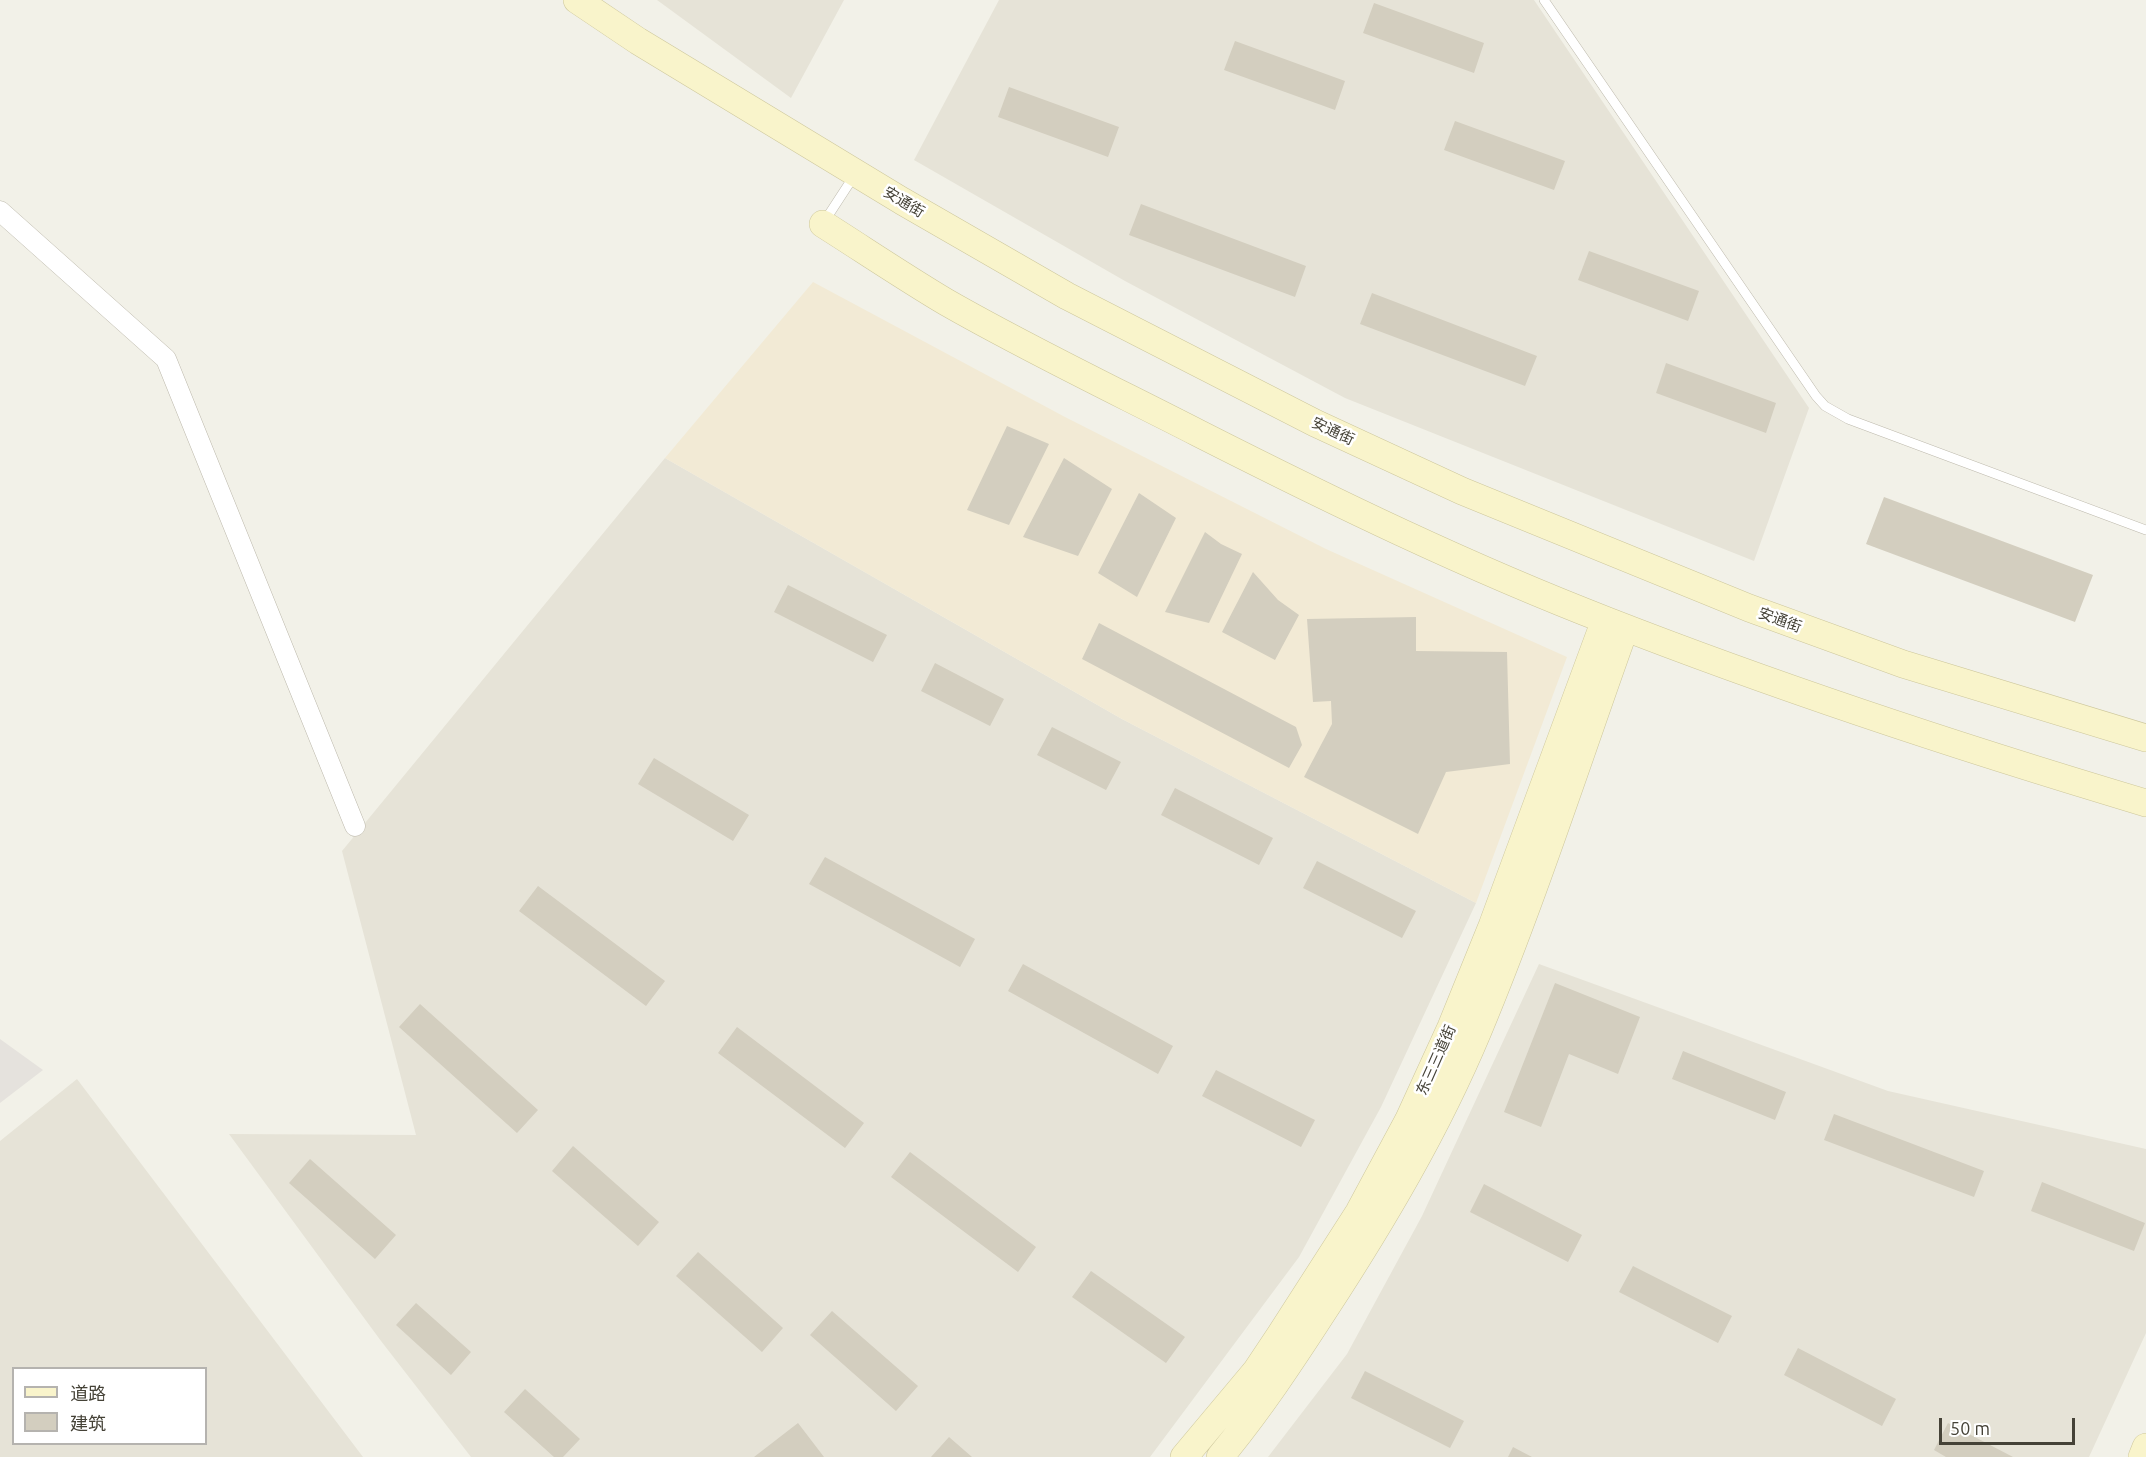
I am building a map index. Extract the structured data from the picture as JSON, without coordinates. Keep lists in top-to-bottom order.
{
  "streets": {
    "main road": ["安通街", "东三三道街"]
  },
  "legend": ["道路", "建筑"],
  "scale_bar": "50 m"
}
